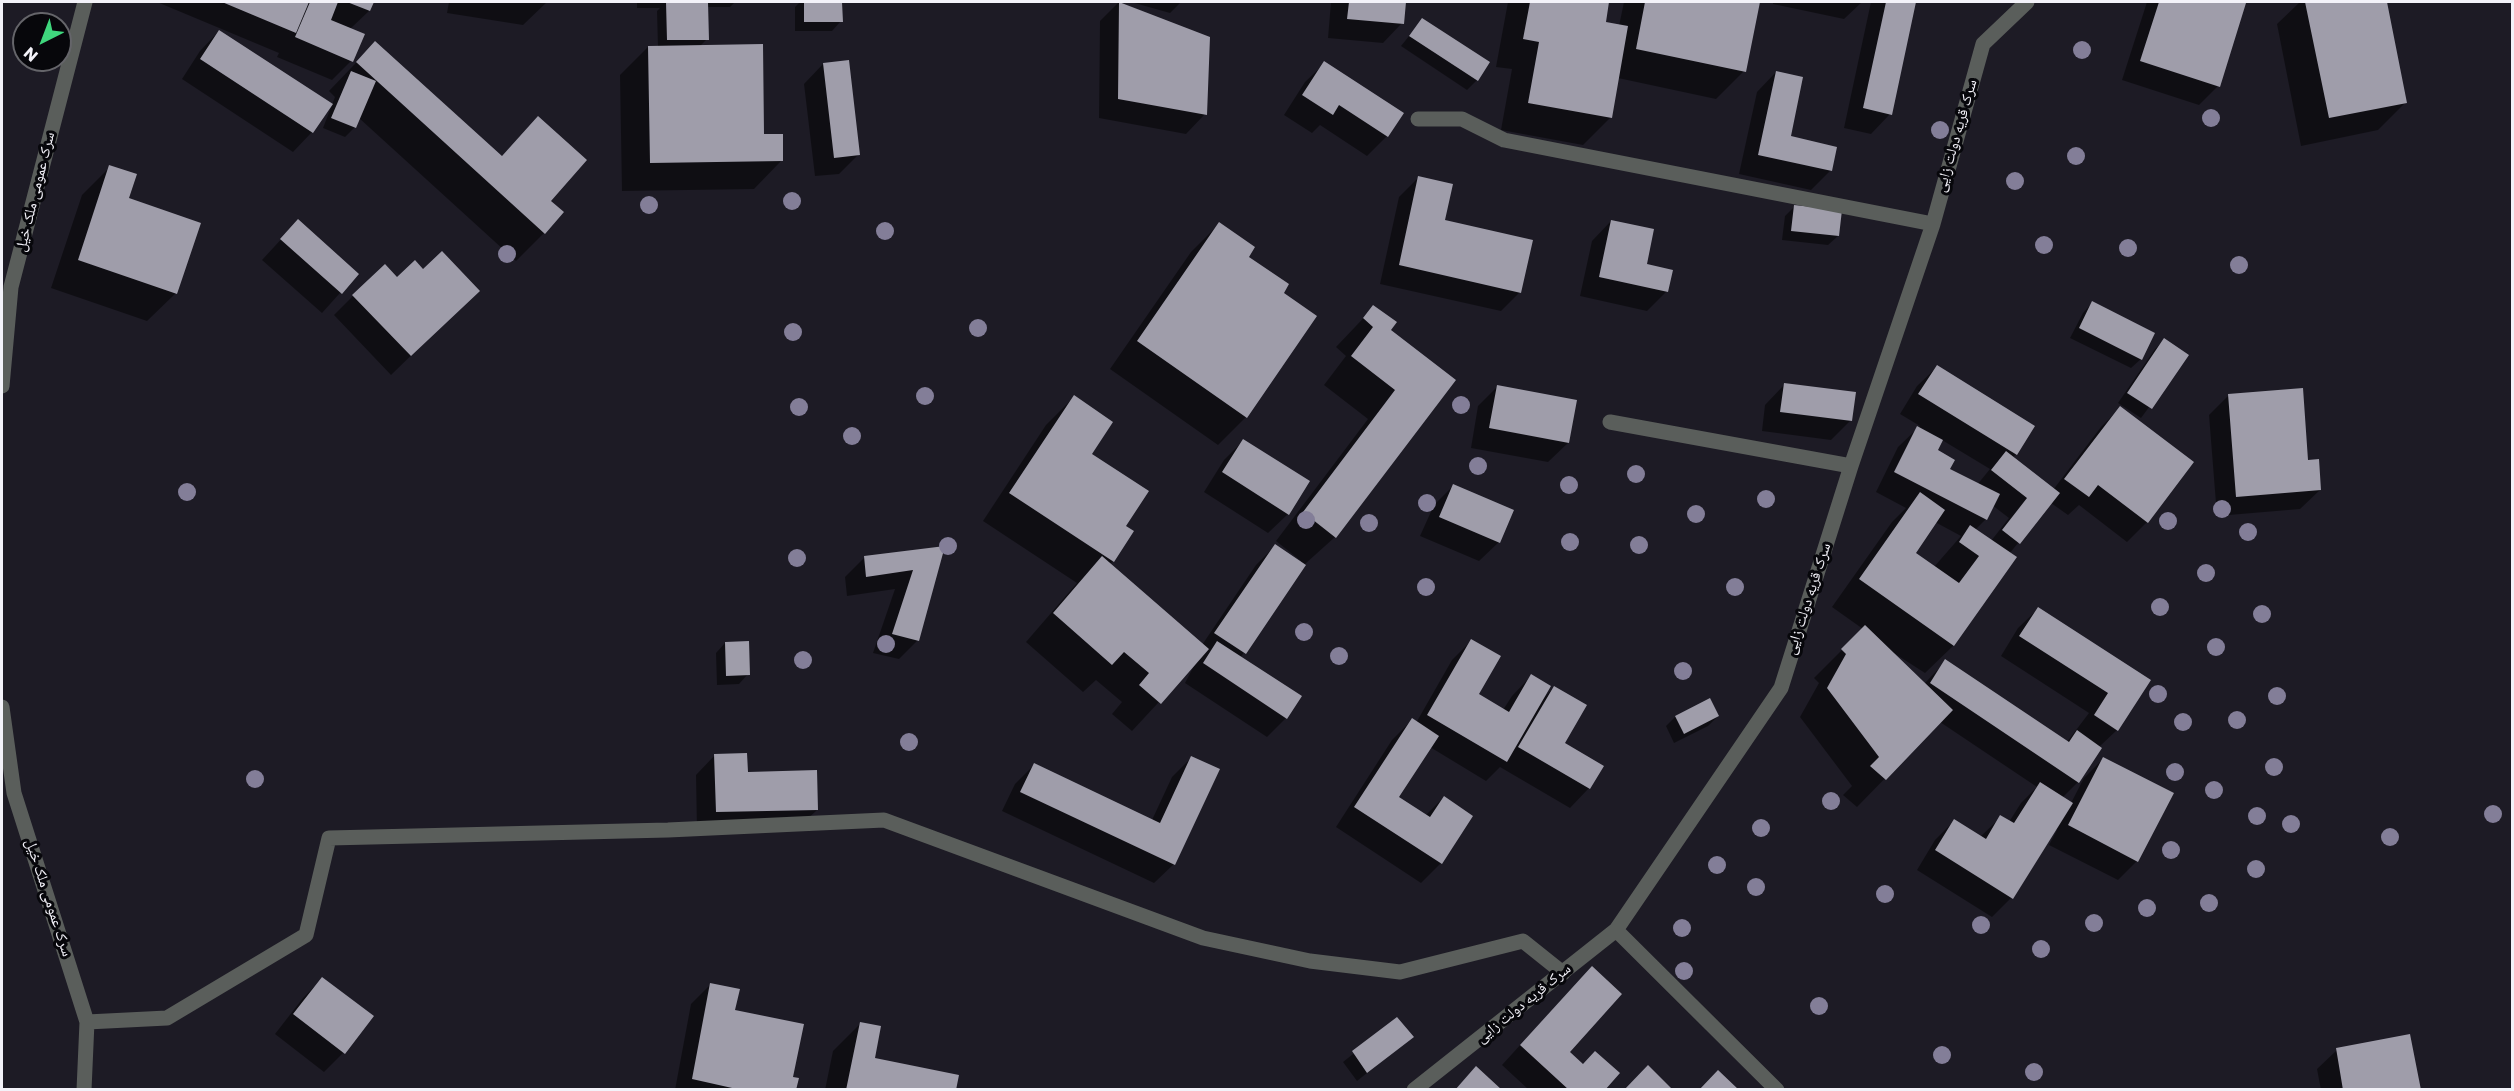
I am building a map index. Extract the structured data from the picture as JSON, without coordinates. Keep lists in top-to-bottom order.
{
  "streets": {
    "street": ["سرک قریه دولت زایی", "سرک عمومی ملک خیل"]
  },
  "north": "bottom left"
}
